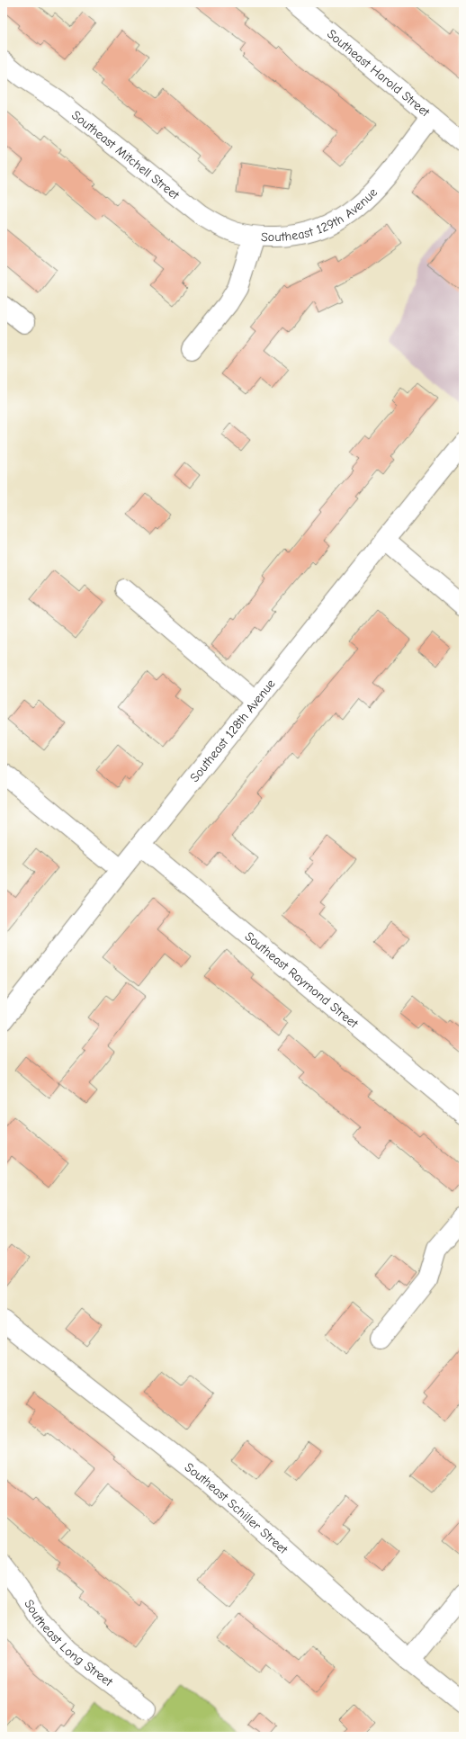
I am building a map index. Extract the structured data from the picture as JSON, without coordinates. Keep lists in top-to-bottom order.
{
  "streets": {
    "street": [
      "Southeast Harold Street",
      "Southeast Mitchell Street",
      "Southeast 129th Avenue",
      "Southeast 128th Avenue",
      "Southeast Raymond Street",
      "Southeast Schiller Street",
      "Southeast Long Street"
    ]
  },
  "crossings": [
    ["Southeast Harold Street", "Southeast 129th Avenue"],
    ["Southeast Mitchell Street", "Southeast 129th Avenue"],
    ["Southeast 128th Avenue", "Southeast Raymond Street"]
  ]
}
